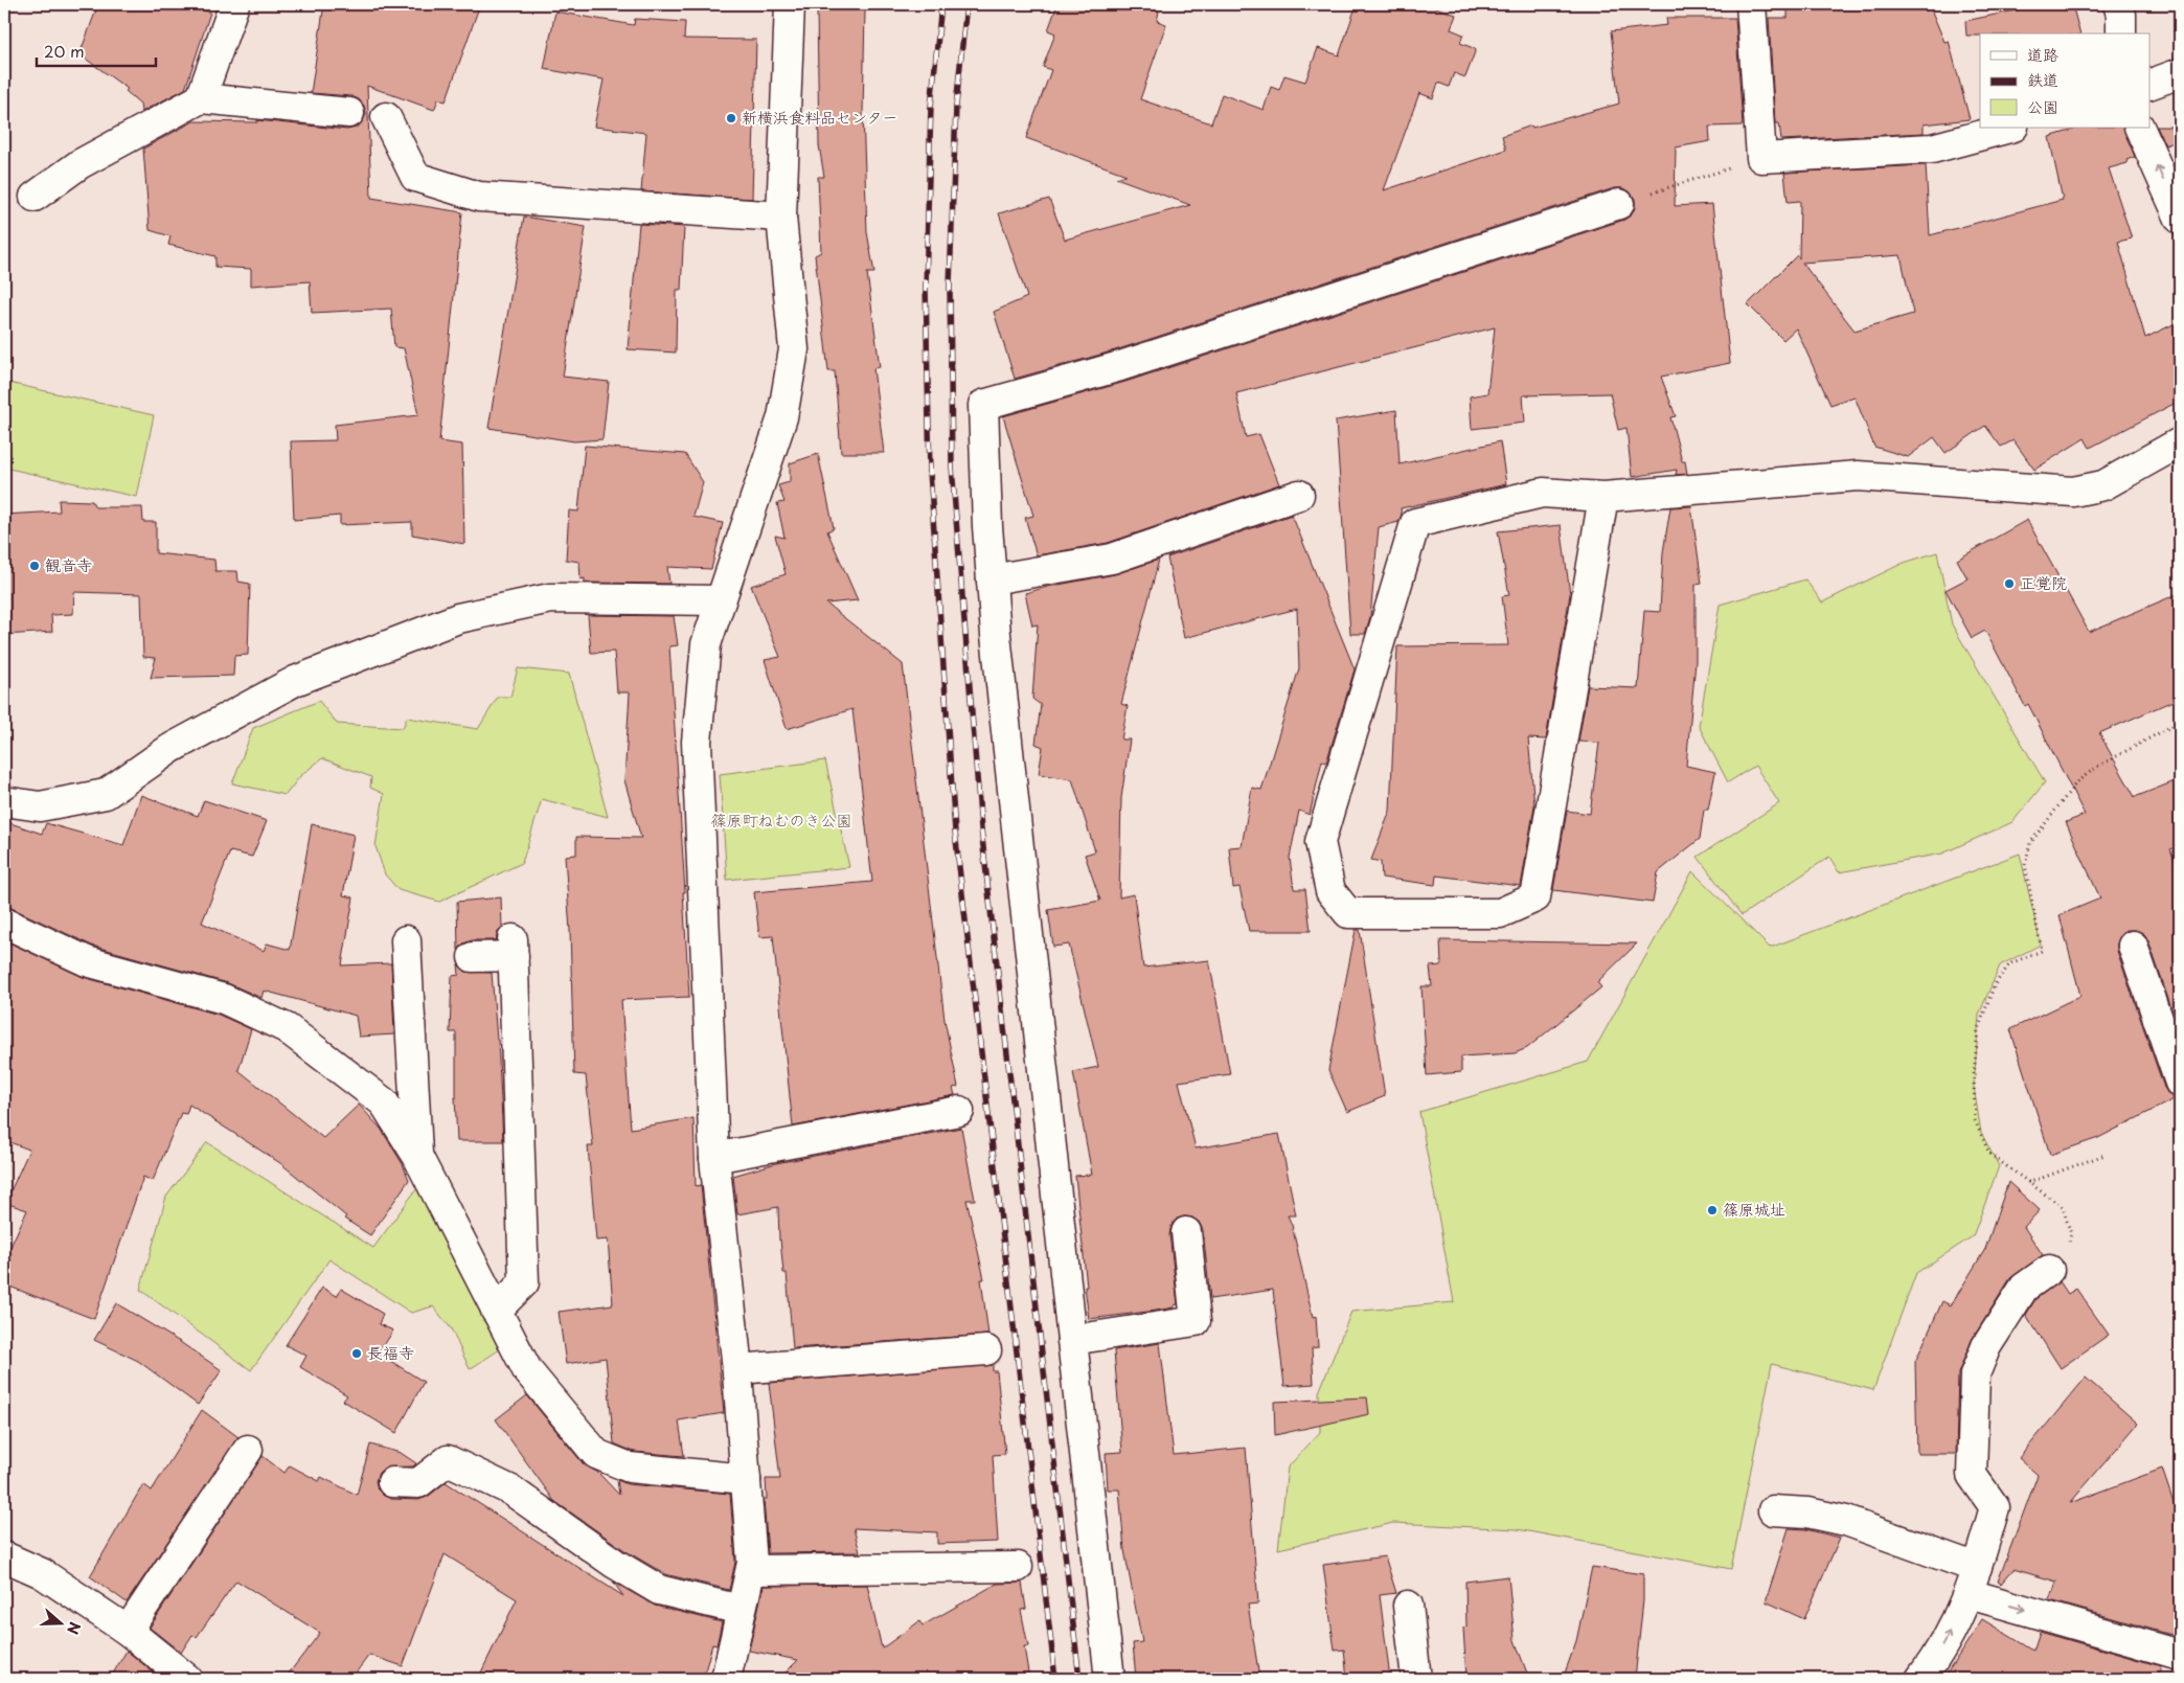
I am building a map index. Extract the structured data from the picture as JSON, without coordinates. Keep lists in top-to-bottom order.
{
  "parks": ["篠原町ねむのき公園"],
  "places": [
    "新横浜食料品センター",
    "観音寺",
    "正覚院",
    "篠原城址",
    "長福寺"
  ],
  "legend": ["道路", "鉄道", "公園"],
  "scale_bar": "20 m",
  "north": "right"
}
